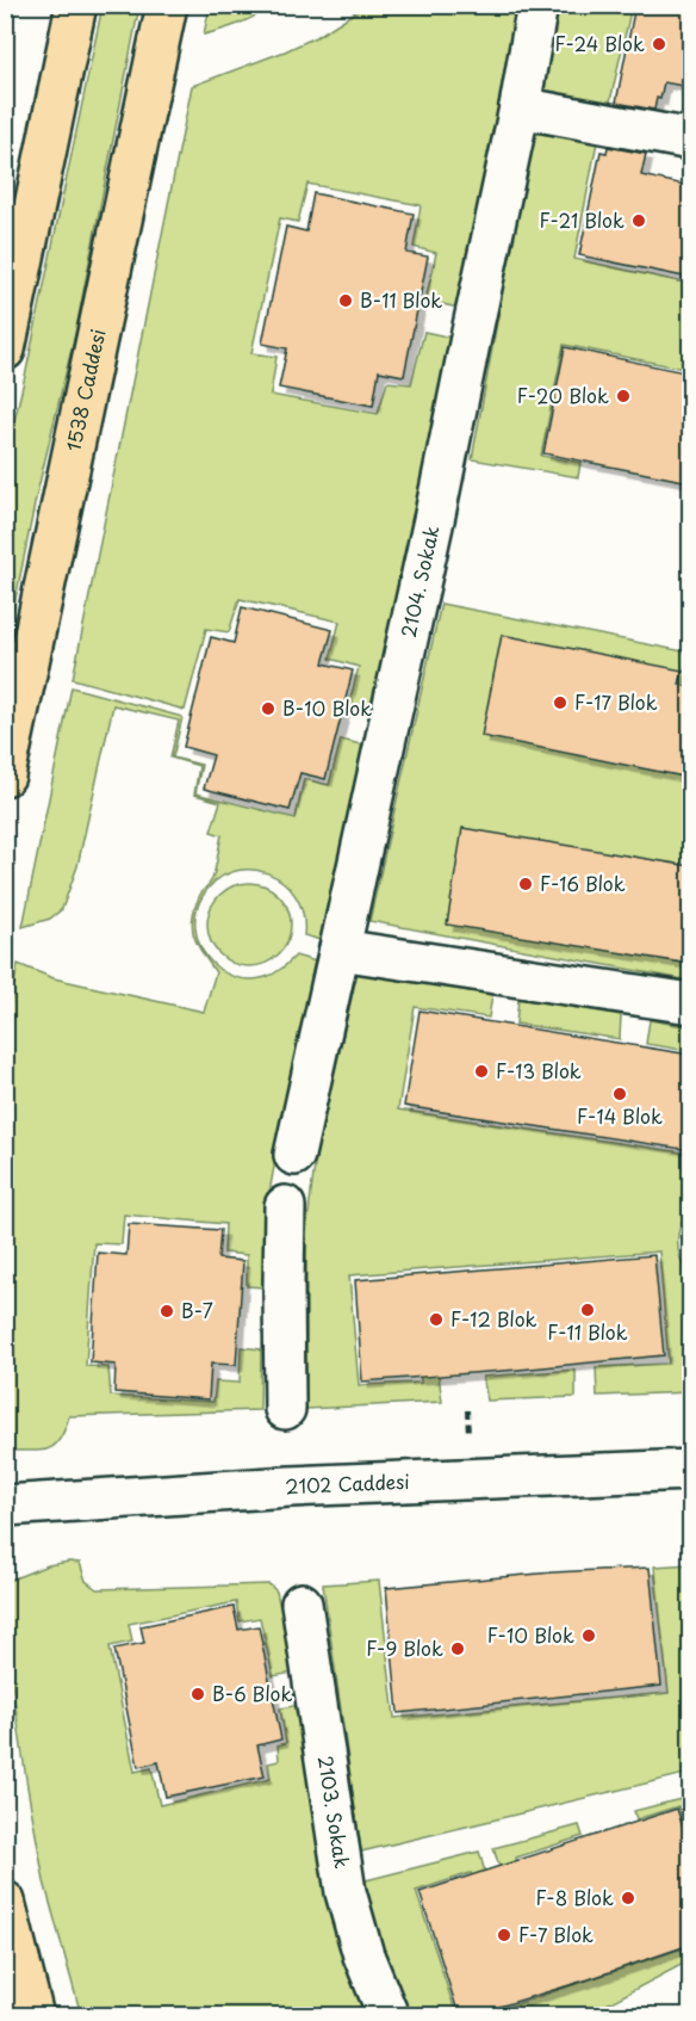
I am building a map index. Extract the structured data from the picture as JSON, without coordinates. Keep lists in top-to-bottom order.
{
  "streets": {
    "main road": ["1538 Caddesi"],
    "street": ["2104. Sokak", "2102 Caddesi", "2103. Sokak"]
  },
  "places": [
    "F-24 Blok",
    "F-21 Blok",
    "B-11 Blok",
    "F-20 Blok",
    "F-17 Blok",
    "B-10 Blok",
    "F-16 Blok",
    "F-13 Blok",
    "F-14 Blok",
    "F-11 Blok",
    "B-7",
    "F-12 Blok",
    "F-10 Blok",
    "F-9 Blok",
    "B-6 Blok",
    "F-8 Blok",
    "F-7 Blok"
  ]
}
